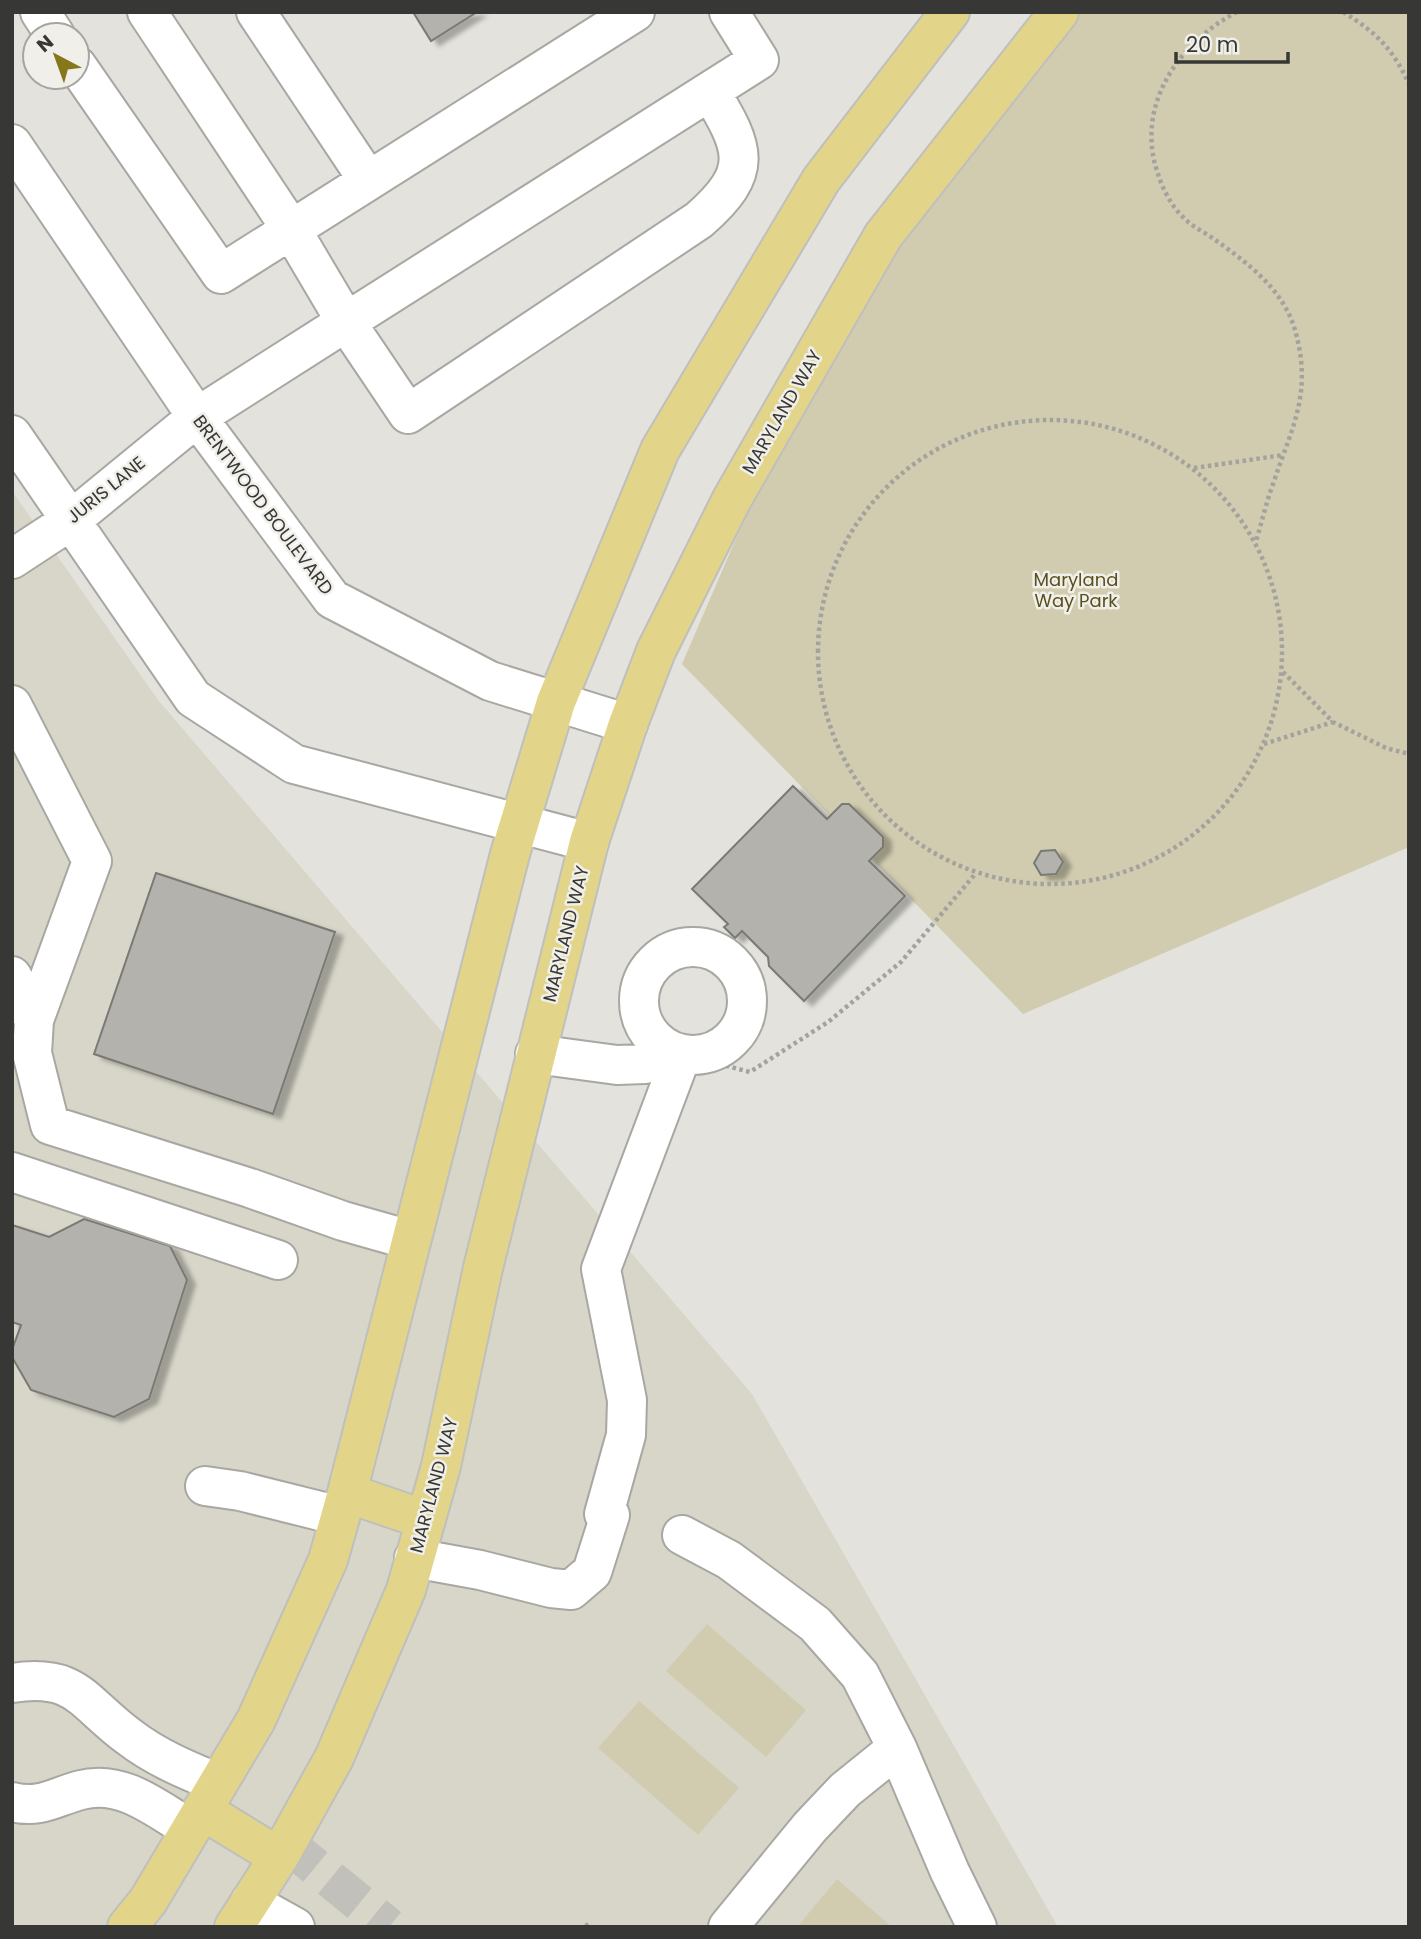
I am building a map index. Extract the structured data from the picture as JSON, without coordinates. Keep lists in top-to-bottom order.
{
  "streets": {
    "main road": ["MARYLAND WAY"],
    "street": ["JURIS LANE", "BRENTWOOD BOULEVARD"]
  },
  "crossings": [
    ["MARYLAND WAY", "BRENTWOOD BOULEVARD"],
    ["JURIS LANE", "BRENTWOOD BOULEVARD"]
  ],
  "parks": ["Maryland Way Park"],
  "scale_bar": "20 m",
  "north": "top left"
}
